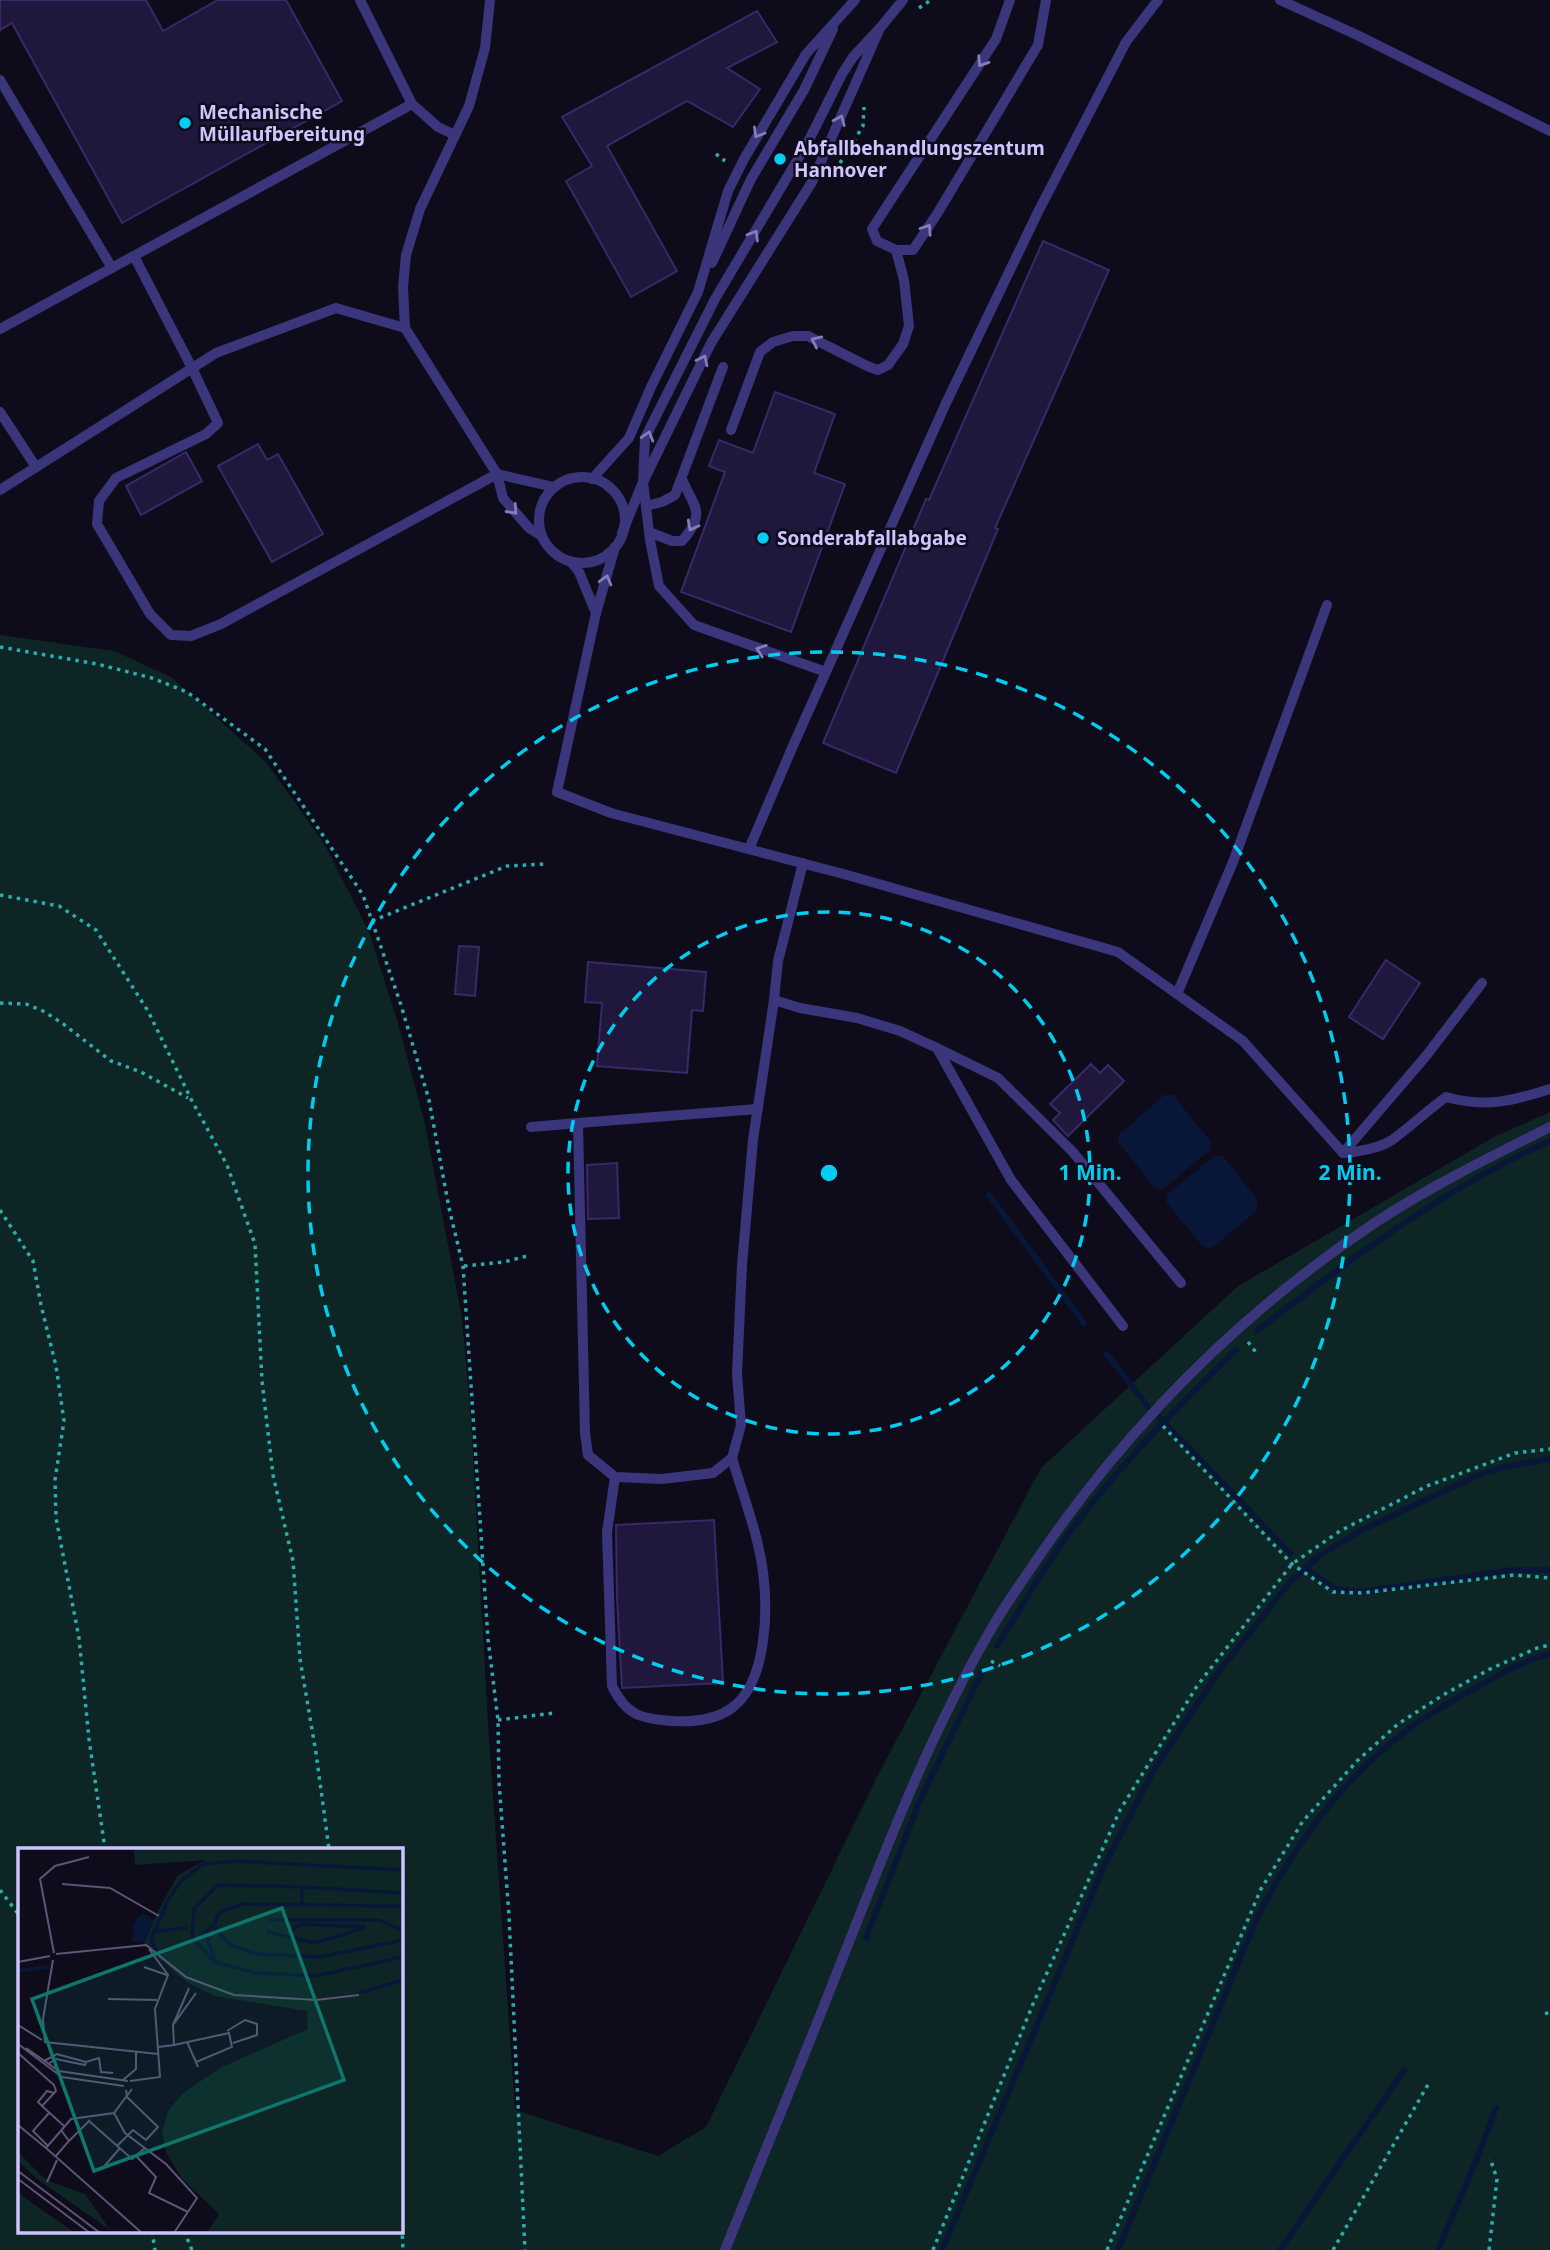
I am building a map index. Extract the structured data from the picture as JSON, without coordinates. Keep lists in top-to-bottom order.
{
  "places": ["Mechanische Müllaufbereitung", "Abfallbehandlungszentum Hannover", "Sonderabfallabgabe"],
  "rings": ["1 Min.", "2 Min."]
}
